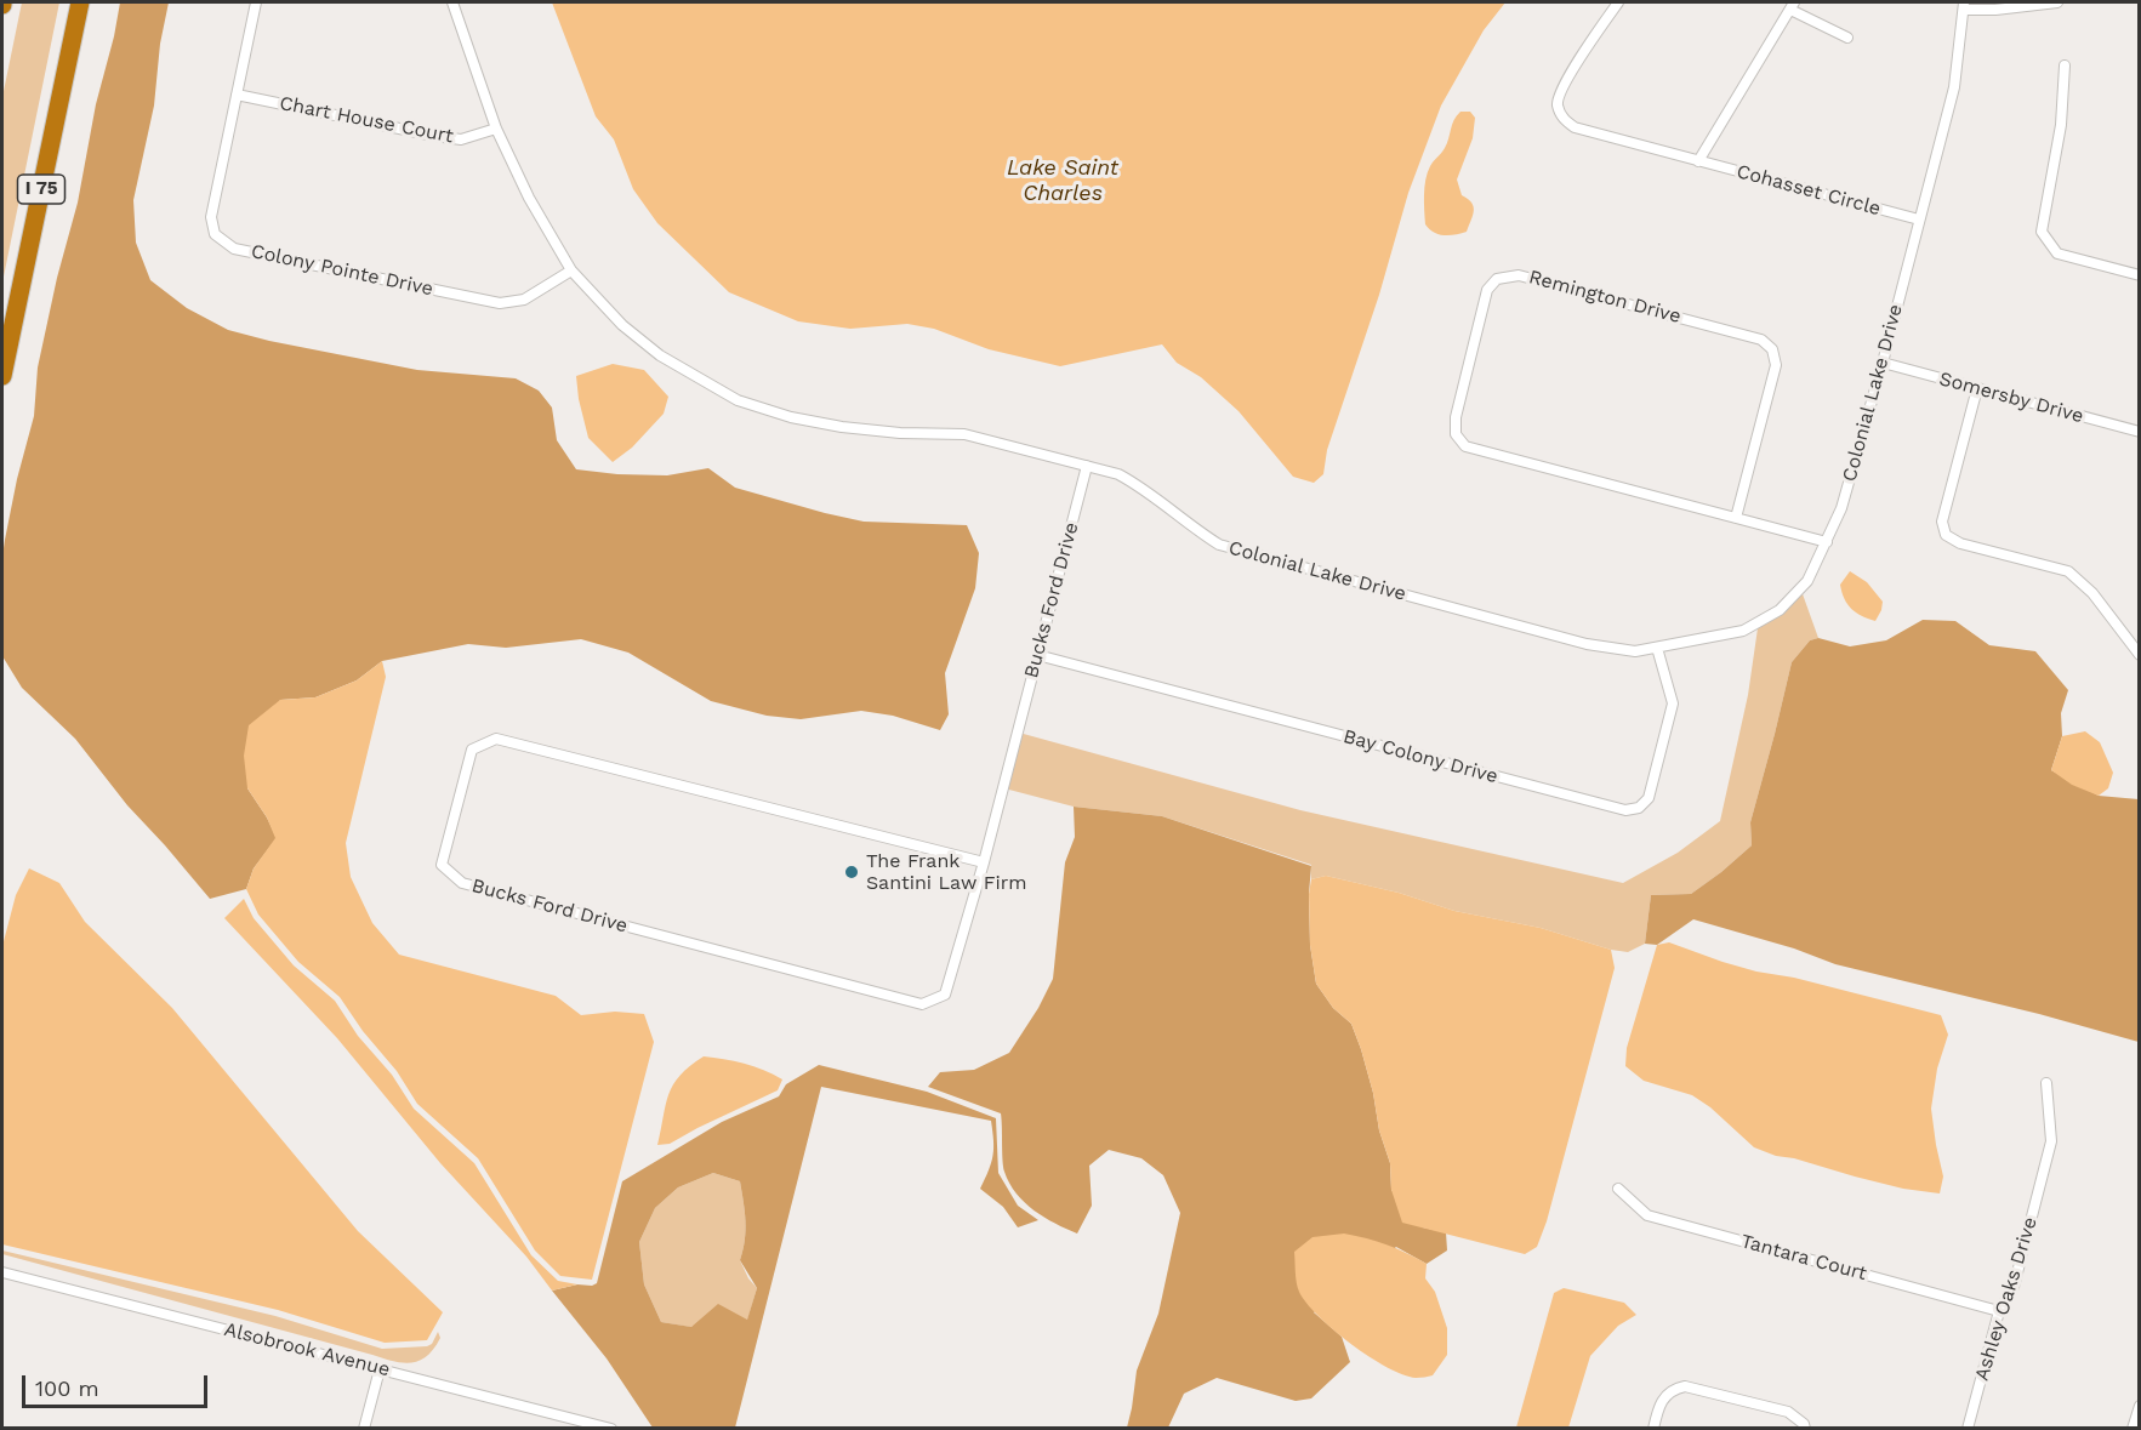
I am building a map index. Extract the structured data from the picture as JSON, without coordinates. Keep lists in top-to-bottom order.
{
  "streets": {
    "highway": ["I 75"],
    "street": [
      "Chart House Court",
      "Cohasset Circle",
      "Colony Pointe Drive",
      "Remington Drive",
      "Colonial Lake Drive",
      "Somersby Drive",
      "Bucks Ford Drive",
      "Bay Colony Drive",
      "Tantara Court",
      "Ashley Oaks Drive",
      "Alsobrook Avenue"
    ]
  },
  "crossings": [
    ["Chart House Court", "Colony Pointe Drive"],
    ["Chart House Court", "Colonial Lake Drive"],
    ["Cohasset Circle", "Colonial Lake Drive"],
    ["Colony Pointe Drive", "Colonial Lake Drive"],
    ["Remington Drive", "Colonial Lake Drive"],
    ["Colonial Lake Drive", "Somersby Drive"],
    ["Colonial Lake Drive", "Bucks Ford Drive"],
    ["Colonial Lake Drive", "Bay Colony Drive"],
    ["Bucks Ford Drive", "Bay Colony Drive"],
    ["Tantara Court", "Ashley Oaks Drive"]
  ],
  "water": ["Lake Saint Charles"],
  "places": ["The Frank Santini Law Firm"],
  "scale_bar": "100 m"
}
